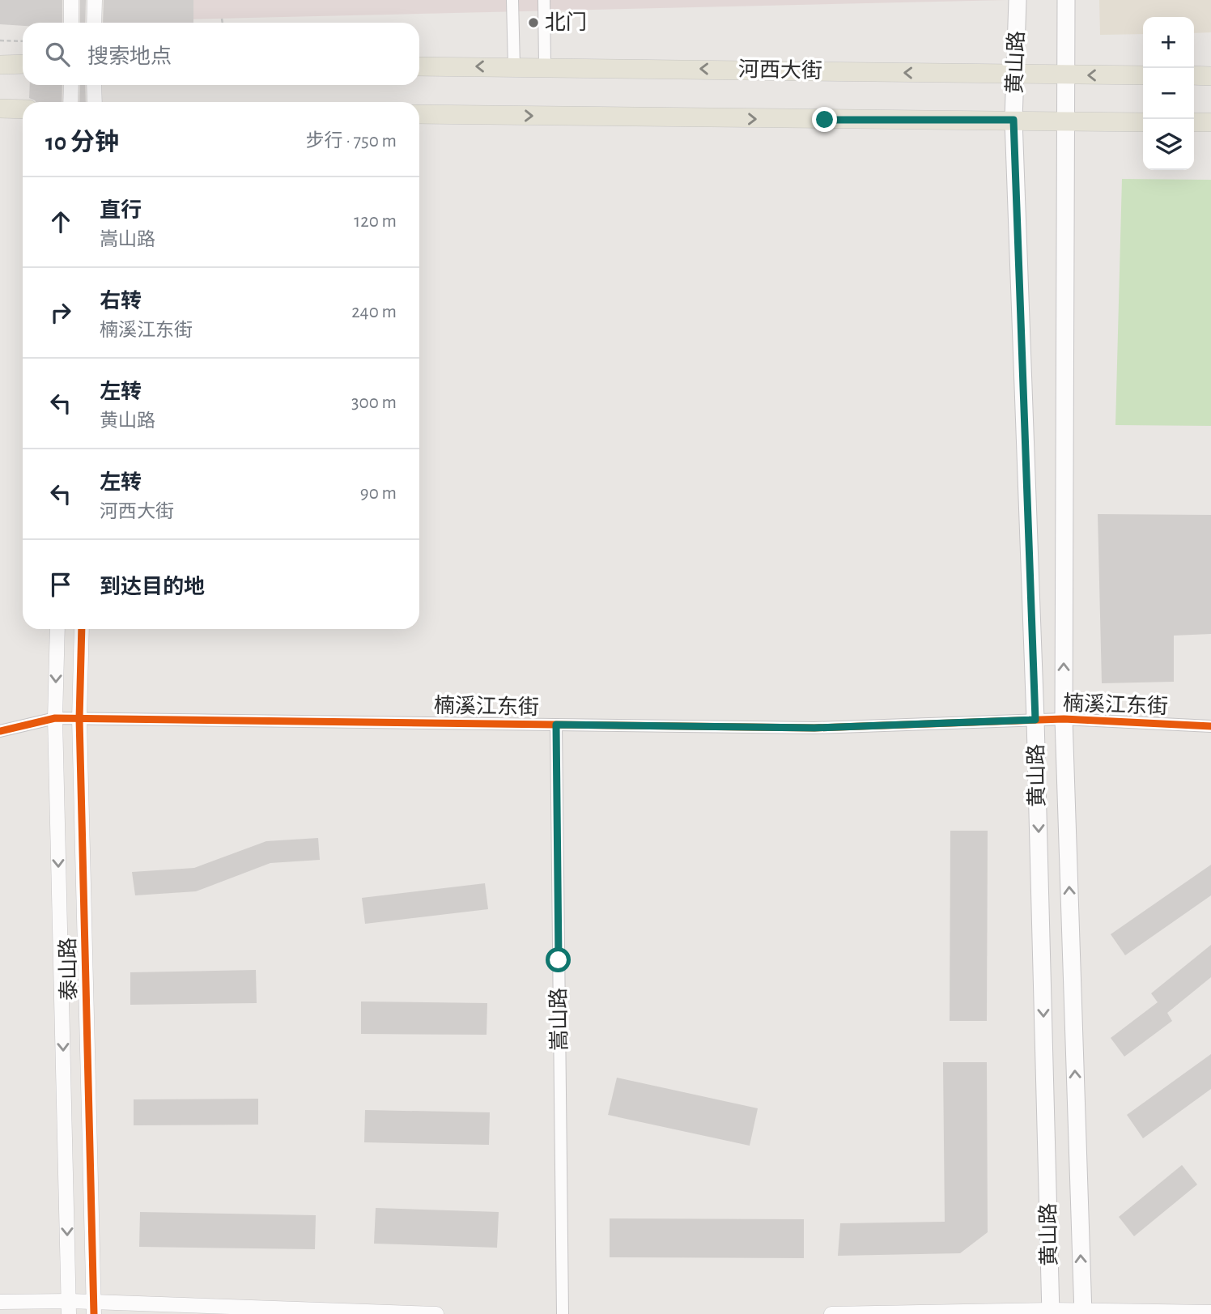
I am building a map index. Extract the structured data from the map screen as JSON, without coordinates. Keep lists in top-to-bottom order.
{
  "streets": {
    "main road": ["黄山路", "河西大街"],
    "street": ["楠溪江东街", "泰山路", "嵩山路"]
  },
  "crossings": [
    ["黄山路", "河西大街"],
    ["黄山路", "楠溪江东街"],
    ["楠溪江东街", "泰山路"],
    ["楠溪江东街", "嵩山路"]
  ],
  "places": ["北门"],
  "page": {
    "map_buttons": ["+", "−"],
    "search": "搜索地点",
    "heading": ["10 分钟", "步行 · 750 m"],
    "list": [
      ["直行", "嵩山路", "120 m"],
      ["右转", "楠溪江东街", "240 m"],
      ["左转", "黄山路", "300 m"],
      ["左转", "河西大街", "90 m"],
      "到达目的地"
    ]
  }
}
